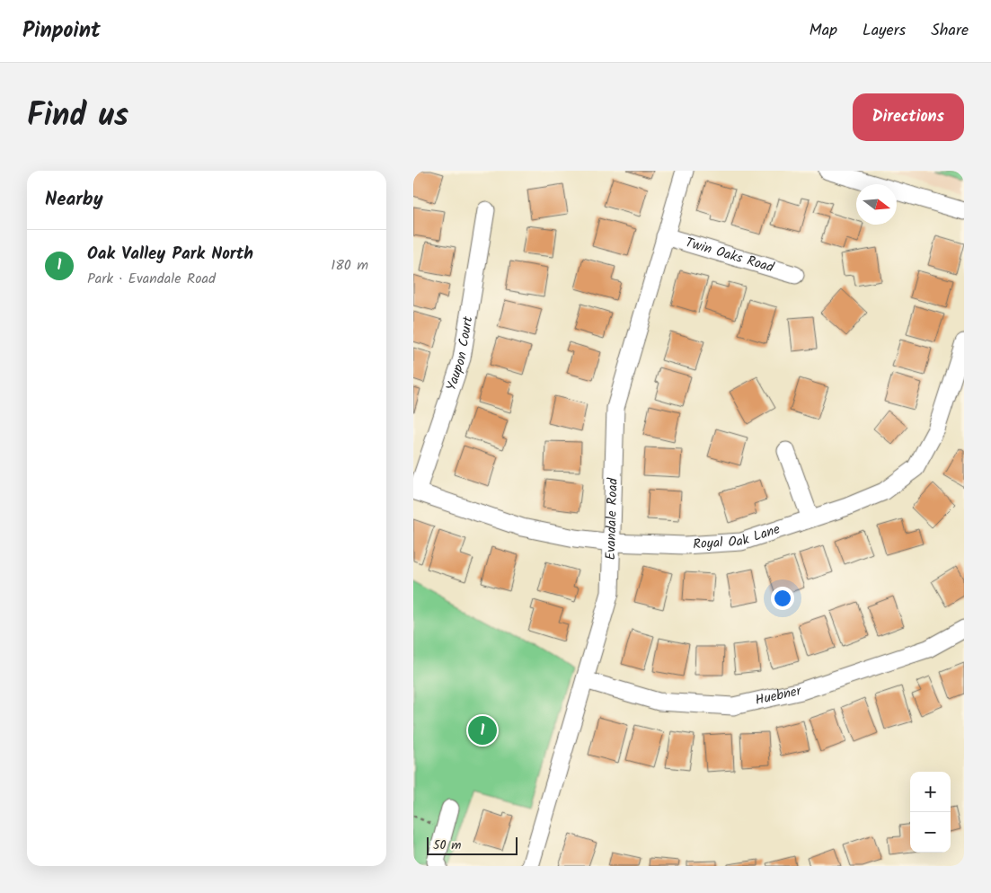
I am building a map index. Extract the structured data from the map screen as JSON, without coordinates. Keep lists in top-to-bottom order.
{
  "streets": {
    "street": [
      "Twin Oaks Road",
      "Yaupon Court",
      "Evandale Road",
      "Royal Oak Lane",
      "Huebner"
    ]
  },
  "crossings": [
    ["Twin Oaks Road", "Evandale Road"],
    ["Yaupon Court", "Royal Oak Lane"],
    ["Evandale Road", "Royal Oak Lane"],
    ["Evandale Road", "Huebner"]
  ],
  "scale_bar": "50 m",
  "north": "right",
  "page": {
    "header": "Pinpoint",
    "nav": ["Map", "Layers", "Share"],
    "title": "Find us",
    "buttons": "Directions",
    "heading": "Nearby",
    "list": [
      {
        "mark": "1",
        "name": "Oak Valley Park North",
        "note": "Park · Evandale Road",
        "value": "180 m"
      }
    ],
    "pins": "1",
    "map_buttons": ["+", "−"],
    "scale": "50 m"
  }
}
